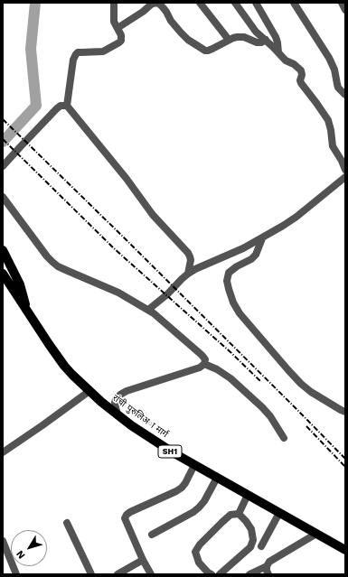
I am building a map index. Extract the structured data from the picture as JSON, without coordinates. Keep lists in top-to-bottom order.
{
  "streets": {
    "main road": ["रांची पुरुलिअा मार्ग", "SH1"]
  },
  "crossings": [
    ["रांची पुरुलिअा मार्ग", "SH1"]
  ],
  "north": "bottom left"
}
